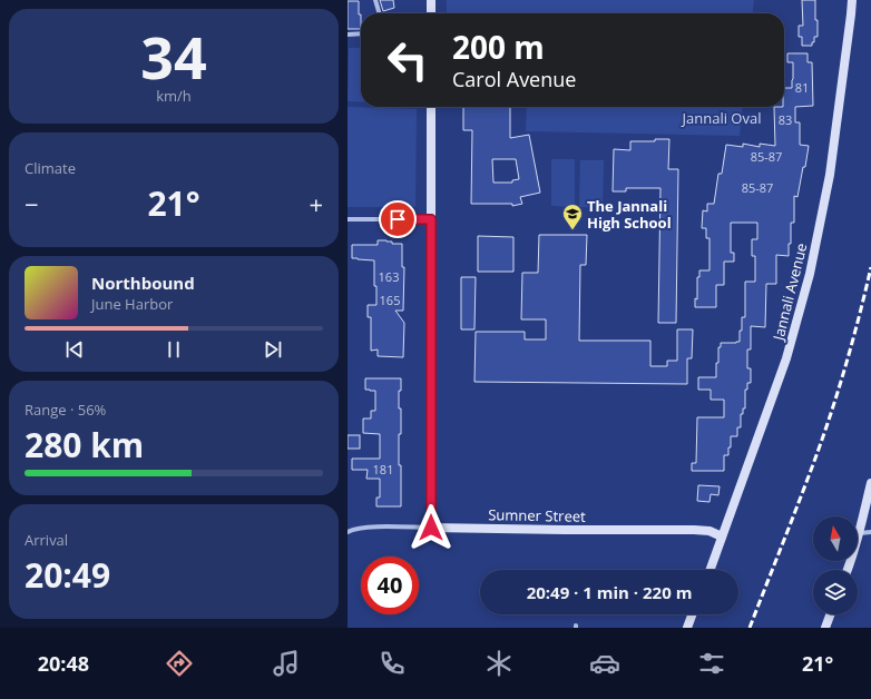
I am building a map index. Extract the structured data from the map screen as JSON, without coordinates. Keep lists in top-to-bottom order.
{
  "streets": {
    "street": ["Jannali Avenue", "Sumner Street"]
  },
  "crossings": [
    ["Jannali Avenue", "Sumner Street"]
  ],
  "parks": ["Jannali Oval"],
  "places": {
    "school or university": ["The Jannali High School"]
  },
  "house_numbers": [
    "81",
    "83",
    "85-87",
    "85-87",
    "163",
    "165",
    "181"
  ],
  "north": "top",
  "page": {
    "tile": [
      ["34", "km/h"],
      "Climate",
      ["Range · 56%", "280 km"],
      ["Arrival", "20:49"]
    ],
    "turn": ["200 m", "Carol Avenue"],
    "heat": ["−", "21°", "+"],
    "song": ["Northbound", "June Harbor"],
    "limit": "40",
    "trip": "20:49 · 1 min · 220 m",
    "tabs": ["20:48", "21°"]
  }
}
